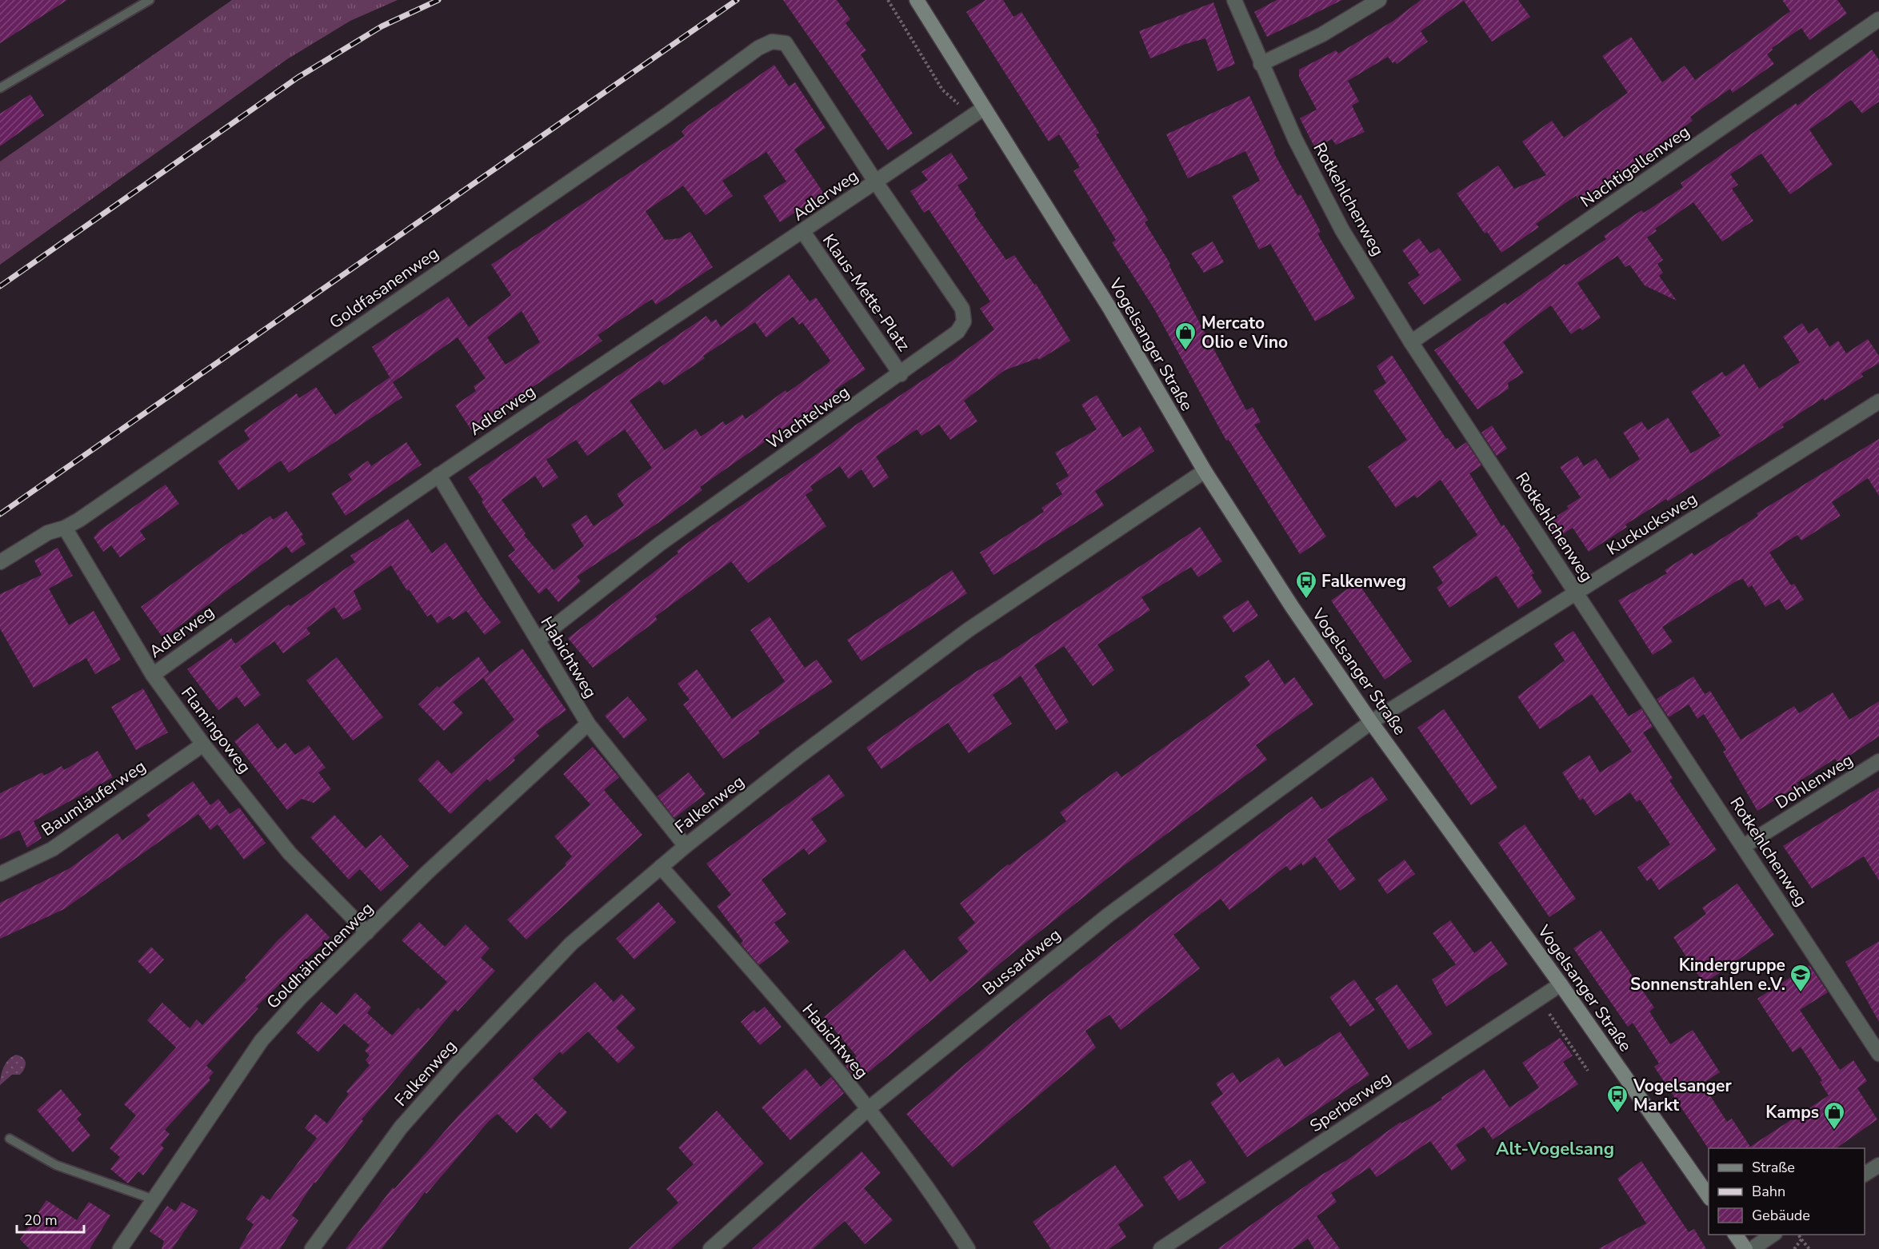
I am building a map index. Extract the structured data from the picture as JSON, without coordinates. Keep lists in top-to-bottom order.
{
  "streets": {
    "street": [
      "Nachtigallenweg",
      "Adlerweg",
      "Rotkehlchenweg",
      "Goldfasanenweg",
      "Klaus-Mette-Platz",
      "Vogelsanger Straße",
      "Wachtelweg",
      "Kuckucksweg",
      "Habichtweg",
      "Flamingoweg",
      "Dohlenweg",
      "Baumläuferweg",
      "Falkenweg",
      "Goldhähnchenweg",
      "Bussardweg",
      "Sperberweg"
    ]
  },
  "crossings": [
    ["Nachtigallenweg", "Rotkehlchenweg"],
    ["Adlerweg", "Goldfasanenweg"],
    ["Adlerweg", "Klaus-Mette-Platz"],
    ["Adlerweg", "Vogelsanger Straße"],
    ["Adlerweg", "Wachtelweg"],
    ["Adlerweg", "Habichtweg"],
    ["Adlerweg", "Flamingoweg"],
    ["Rotkehlchenweg", "Kuckucksweg"],
    ["Rotkehlchenweg", "Dohlenweg"],
    ["Goldfasanenweg", "Flamingoweg"],
    ["Klaus-Mette-Platz", "Wachtelweg"],
    ["Vogelsanger Straße", "Kuckucksweg"],
    ["Vogelsanger Straße", "Falkenweg"],
    ["Vogelsanger Straße", "Bussardweg"],
    ["Vogelsanger Straße", "Sperberweg"],
    ["Wachtelweg", "Habichtweg"],
    ["Kuckucksweg", "Bussardweg"],
    ["Habichtweg", "Falkenweg"],
    ["Habichtweg", "Goldhähnchenweg"],
    ["Habichtweg", "Bussardweg"],
    ["Flamingoweg", "Baumläuferweg"],
    ["Flamingoweg", "Goldhähnchenweg"]
  ],
  "districts": ["Alt-Vogelsang"],
  "places": {
    "shop": ["Mercato Olio e Vino", "Kamps"],
    "bus stop": ["Falkenweg", "Vogelsanger Markt"],
    "school or university": ["Kindergruppe Sonnenstrahlen e.V."]
  },
  "legend": ["Straße", "Bahn", "Gebäude"],
  "scale_bar": "20 m"
}
